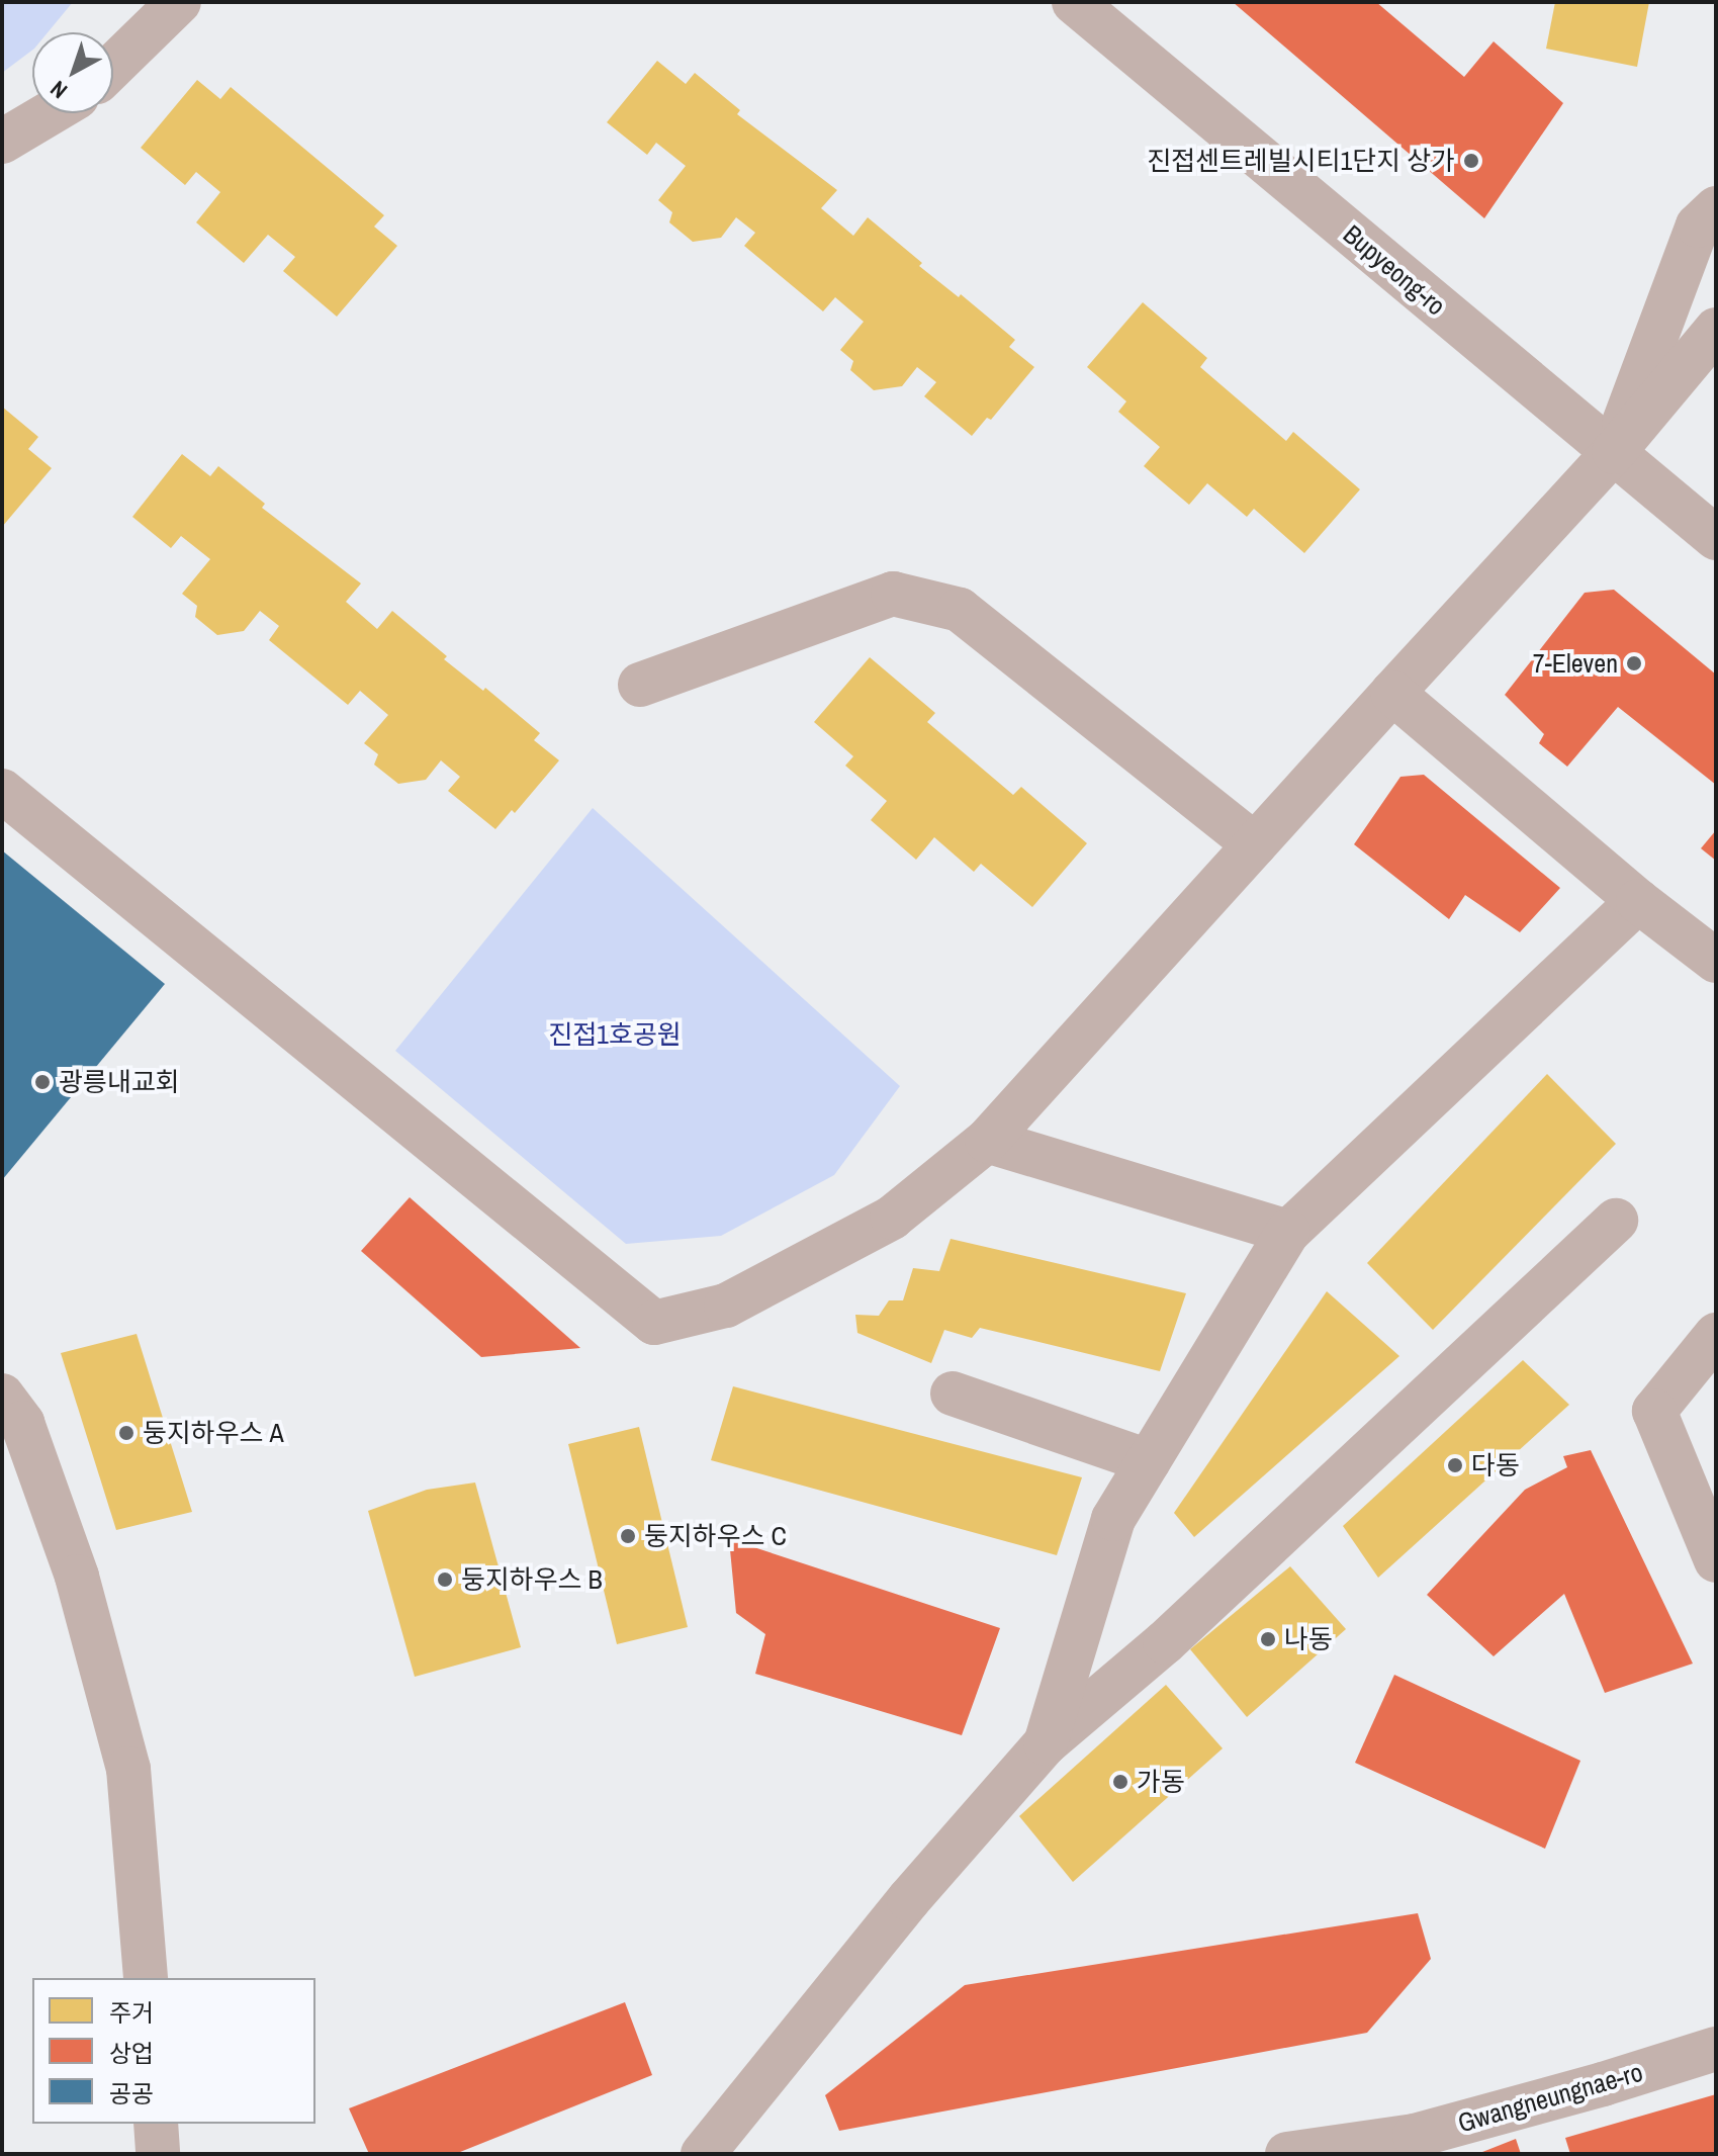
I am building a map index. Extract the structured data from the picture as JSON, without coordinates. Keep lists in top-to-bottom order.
{
  "streets": {
    "street": ["Bupyeong-ro", "Gwangneungnae-ro"]
  },
  "parks": ["진접1호공원"],
  "places": [
    "진접센트레빌시티1단지 상가",
    "7-Eleven",
    "광릉내교회",
    "둥지하우스 A",
    "다동",
    "둥지하우스 C",
    "둥지하우스 B",
    "나동",
    "가동"
  ],
  "legend": ["주거", "상업", "공공"],
  "north": "bottom left"
}
